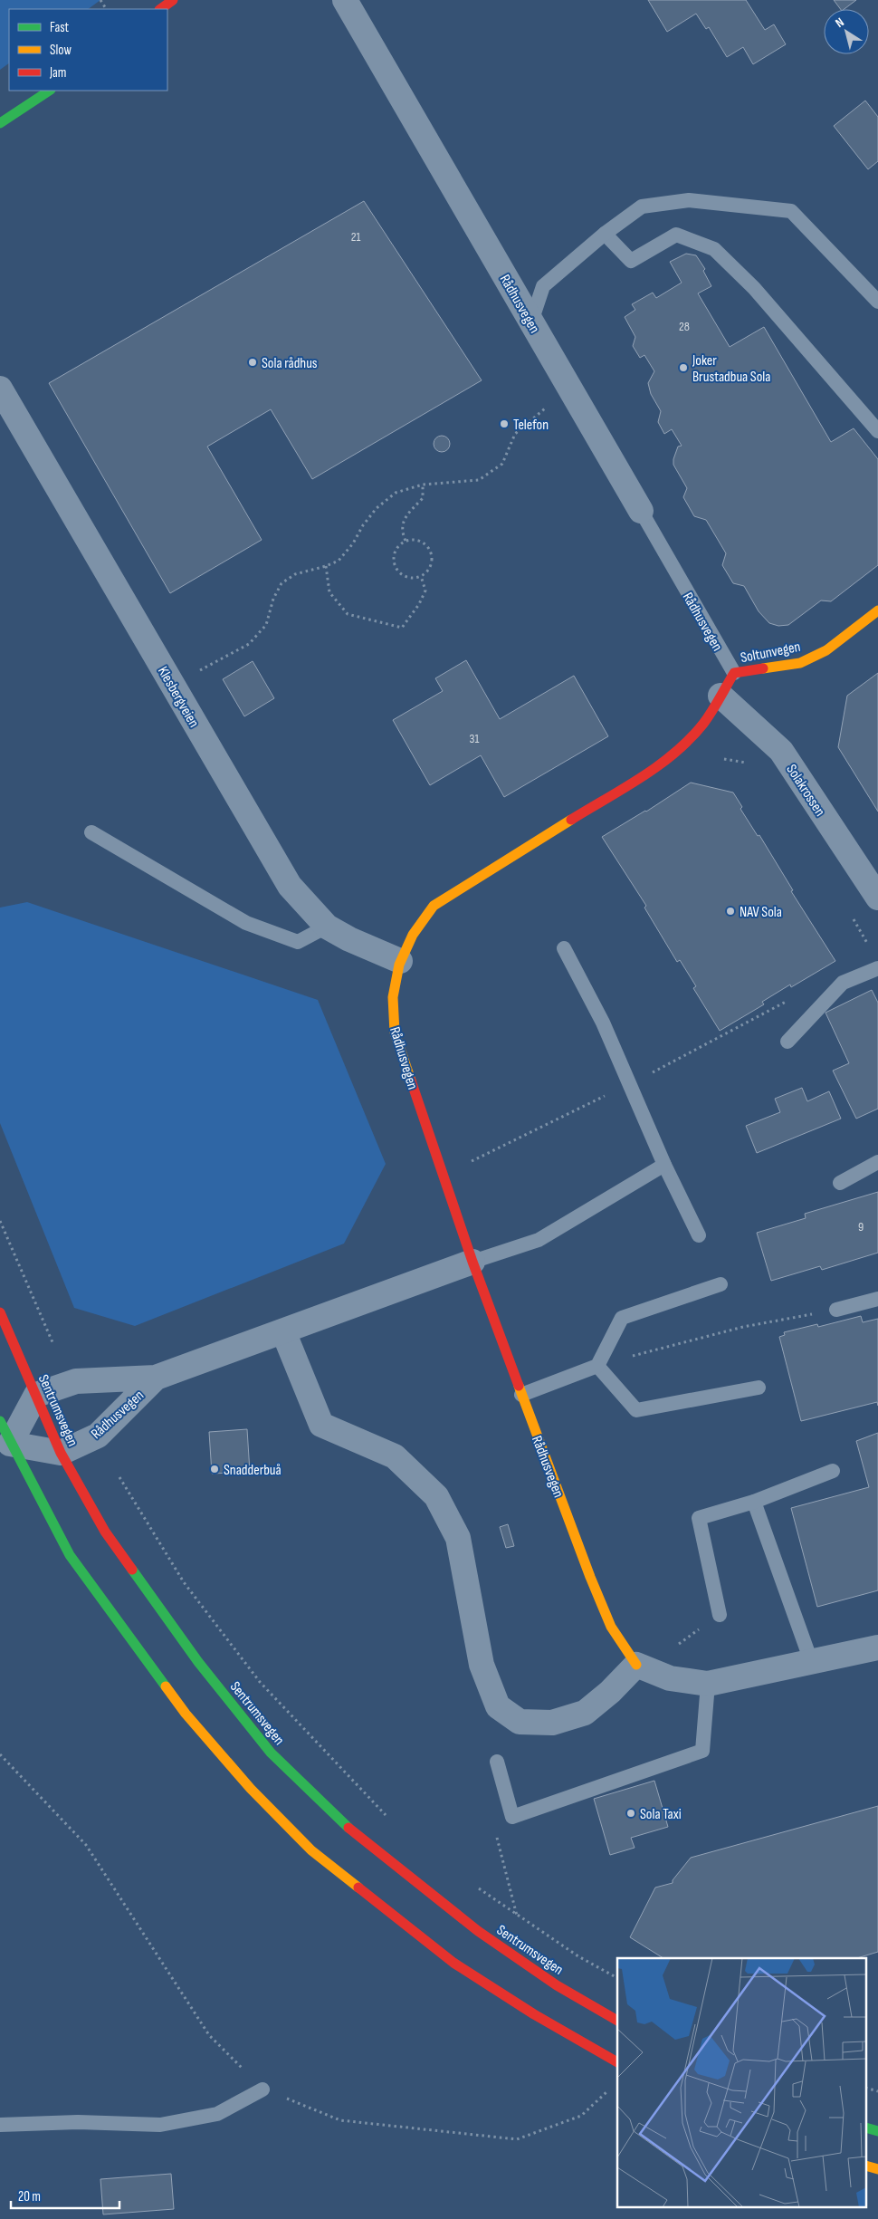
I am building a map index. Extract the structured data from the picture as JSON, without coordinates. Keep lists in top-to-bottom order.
{
  "streets": {
    "main road": ["Rådhusvegen", "Soltunvegen", "Sentrumsvegen"],
    "street": ["Klesbergveien", "Solakrossen"]
  },
  "crossings": [
    ["Rådhusvegen", "Soltunvegen"],
    ["Rådhusvegen", "Klesbergveien"],
    ["Rådhusvegen", "Solakrossen"],
    ["Rådhusvegen", "Sentrumsvegen"]
  ],
  "places": [
    "Sola rådhus",
    "Joker Brustadbua Sola",
    "Telefon",
    "NAV Sola",
    "Snadderbuå",
    "Sola Taxi"
  ],
  "house_numbers": [
    "21",
    "28",
    "31",
    "9"
  ],
  "legend": ["Fast", "Slow", "Jam"],
  "scale_bar": "20 m",
  "north": "top left"
}
